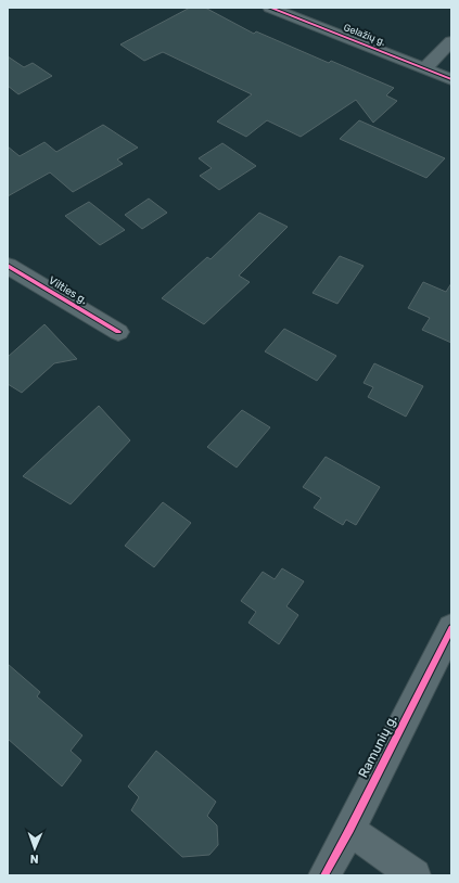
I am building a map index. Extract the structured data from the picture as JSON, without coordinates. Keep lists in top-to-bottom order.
{
  "streets": {
    "street": ["Gelažių g.", "Vilties g.", "Ramunių g."]
  },
  "north": "bottom"
}
